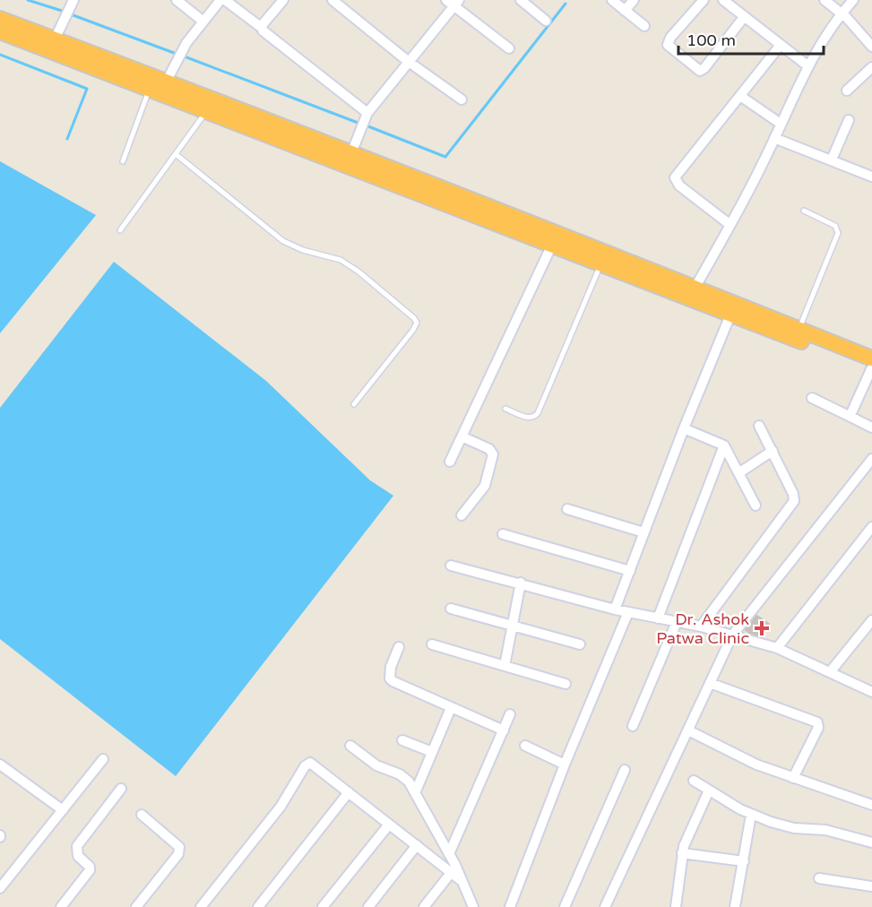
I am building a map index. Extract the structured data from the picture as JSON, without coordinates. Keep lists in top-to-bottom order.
{
  "places": {
    "health": ["Dr. Ashok Patwa Clinic"]
  },
  "scale_bar": "100 m"
}
